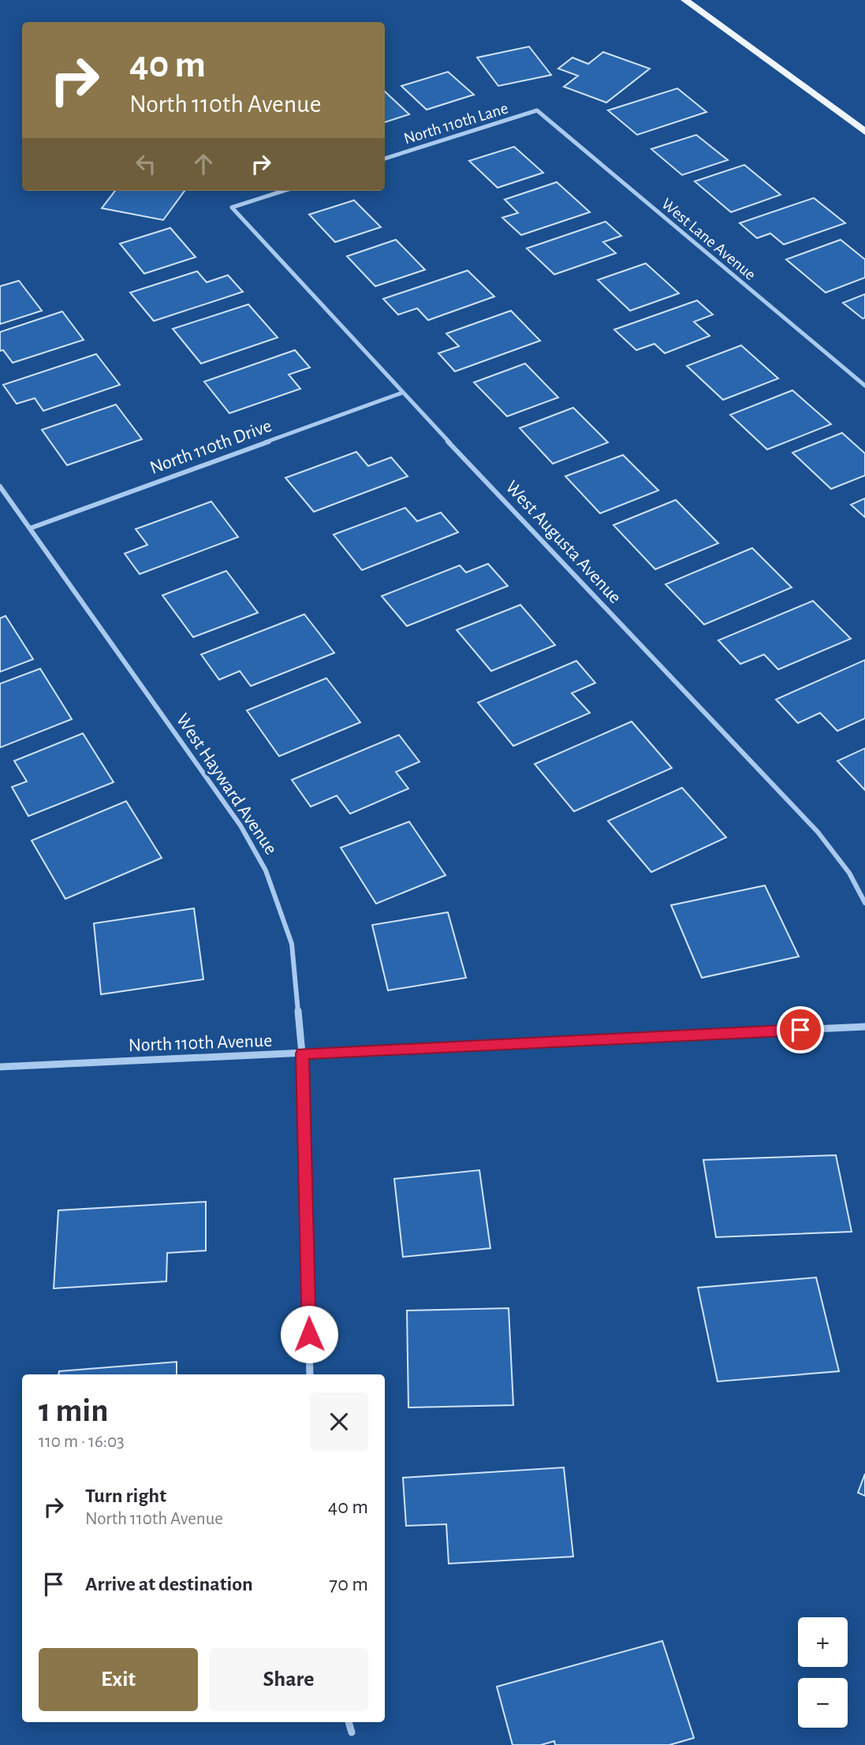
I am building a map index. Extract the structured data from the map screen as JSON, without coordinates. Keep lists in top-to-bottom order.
{
  "streets": {
    "street": [
      "North 110th Lane",
      "West Lane Avenue",
      "North 110th Drive",
      "West Augusta Avenue",
      "West Hayward Avenue",
      "North 110th Avenue"
    ]
  },
  "crossings": [
    ["North 110th Lane", "West Lane Avenue"],
    ["North 110th Drive", "West Augusta Avenue"],
    ["North 110th Drive", "West Hayward Avenue"],
    ["West Hayward Avenue", "North 110th Avenue"]
  ],
  "page": {
    "turn": ["40 m", "North 110th Avenue"],
    "heading": ["1 min", "110 m · 16:03"],
    "list": [
      {
        "name": "Turn right",
        "note": "North 110th Avenue",
        "value": "40 m"
      },
      {
        "name": "Arrive at destination",
        "value": "70 m"
      }
    ],
    "map_buttons": ["+", "−"],
    "buttons": ["Exit", "Share"]
  }
}
